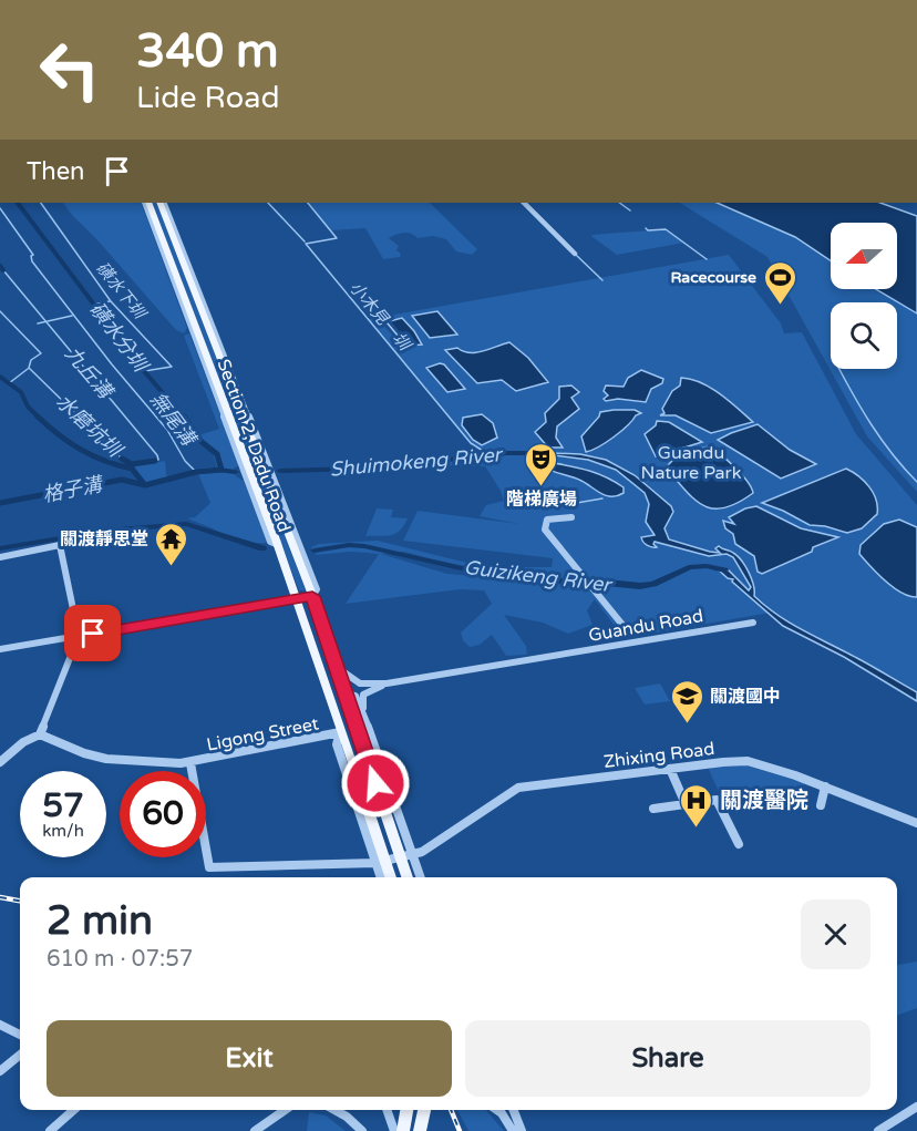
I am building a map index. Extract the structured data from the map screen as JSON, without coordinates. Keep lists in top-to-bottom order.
{
  "streets": {
    "main road": ["Section 2, Dadu Road"],
    "street": ["Guandu Road", "Ligong Street", "Zhixing Road"]
  },
  "crossings": [
    ["Section 2, Dadu Road", "Ligong Street"],
    ["Ligong Street", "Zhixing Road"]
  ],
  "water": [
    "磺水下圳",
    "小木見一圳",
    "磺水分圳",
    "九丘溝",
    "無尾溝",
    "水磨坑圳",
    "Shuimokeng River",
    "格子溝",
    "Guizikeng River"
  ],
  "parks": ["Guandu Nature Park"],
  "places": {
    "sports": ["Racecourse"],
    "theatre": ["階梯廣場"],
    "temple": ["關渡靜思堂"],
    "school or university": ["關渡國中"],
    "hospital": ["關渡醫院"]
  },
  "north": "left",
  "page": {
    "turn": ["340 m", "Lide Road"],
    "then": "Then",
    "speed": "57 km/h",
    "limit": "60",
    "heading": ["2 min", "610 m · 07:57"],
    "buttons": ["Exit", "Share"]
  }
}
